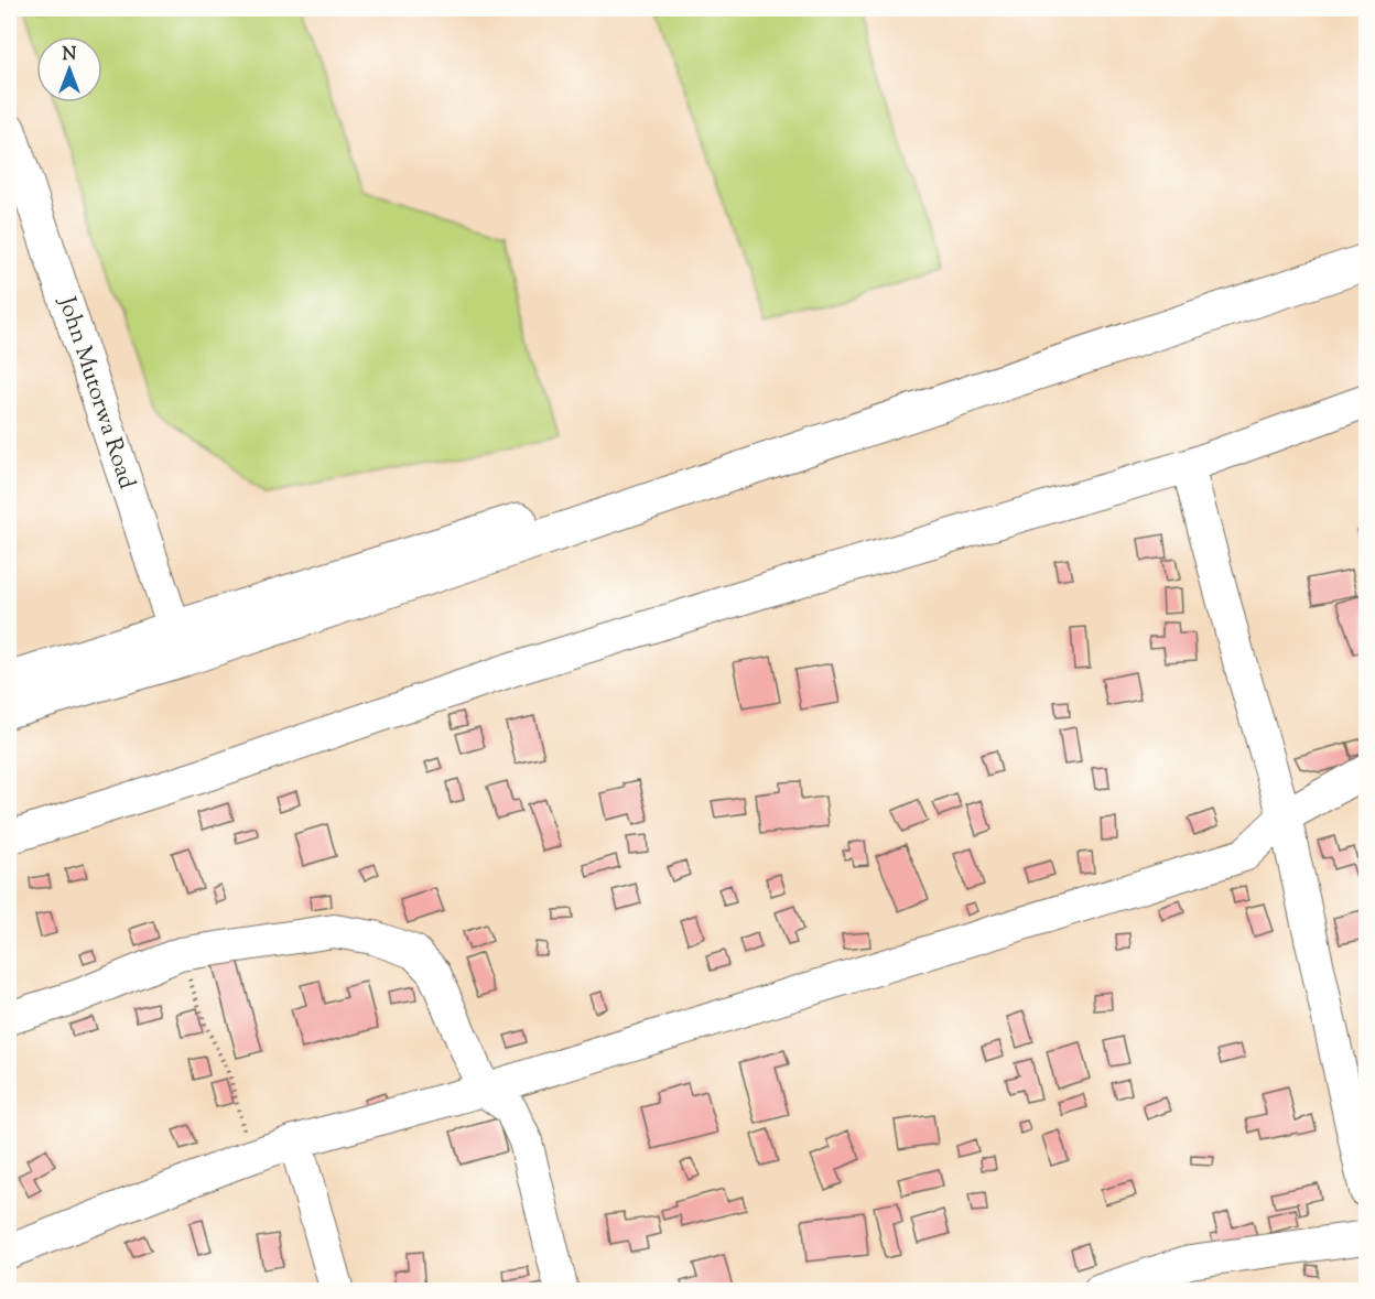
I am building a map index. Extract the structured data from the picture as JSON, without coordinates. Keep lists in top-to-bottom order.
{
  "streets": {
    "street": ["John Mutorwa Road"]
  },
  "north": "top"
}
